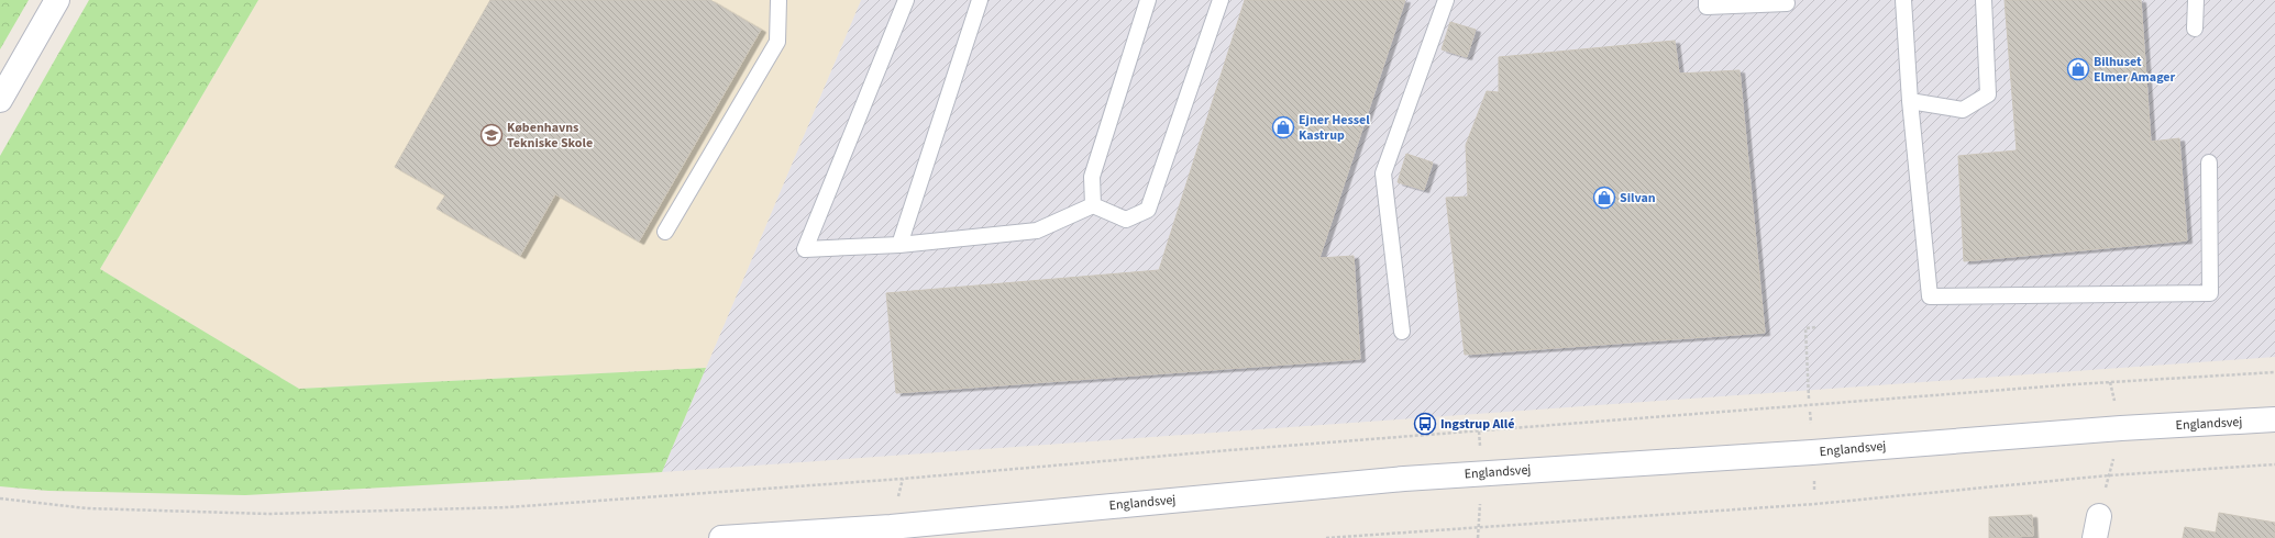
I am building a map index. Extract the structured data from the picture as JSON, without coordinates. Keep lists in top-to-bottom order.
{
  "streets": {
    "main road": ["Englandsvej"]
  },
  "places": {
    "shop": ["Bilhuset Elmer Amager", "Ejner Hessel Kastrup", "Silvan"],
    "school or university": ["Københavns Tekniske Skole"],
    "bus stop": ["Ingstrup Allé"]
  }
}
